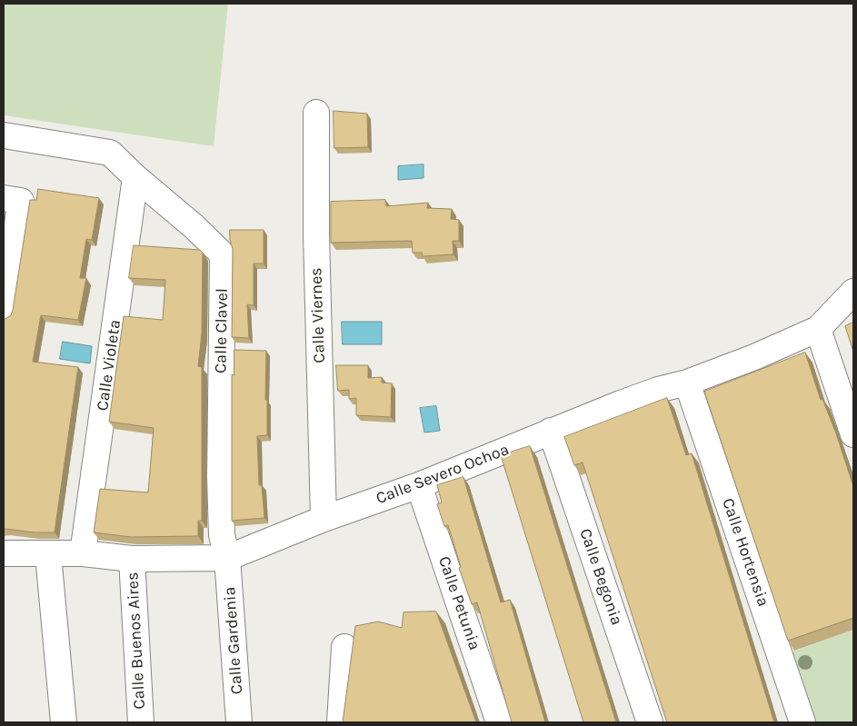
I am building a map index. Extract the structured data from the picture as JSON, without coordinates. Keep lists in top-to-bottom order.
{
  "streets": {
    "street": [
      "Calle Viernes",
      "Calle Clavel",
      "Calle Violeta",
      "Calle Severo Ochoa",
      "Calle Hortensia",
      "Calle Begonia",
      "Calle Petunia",
      "Calle Buenos Aires",
      "Calle Gardenia"
    ]
  },
  "crossings": [
    ["Calle Viernes", "Calle Severo Ochoa"],
    ["Calle Clavel", "Calle Violeta"],
    ["Calle Clavel", "Calle Severo Ochoa"],
    ["Calle Clavel", "Calle Gardenia"],
    ["Calle Violeta", "Calle Severo Ochoa"],
    ["Calle Severo Ochoa", "Calle Hortensia"],
    ["Calle Severo Ochoa", "Calle Begonia"],
    ["Calle Severo Ochoa", "Calle Petunia"],
    ["Calle Severo Ochoa", "Calle Buenos Aires"],
    ["Calle Severo Ochoa", "Calle Gardenia"]
  ]
}
